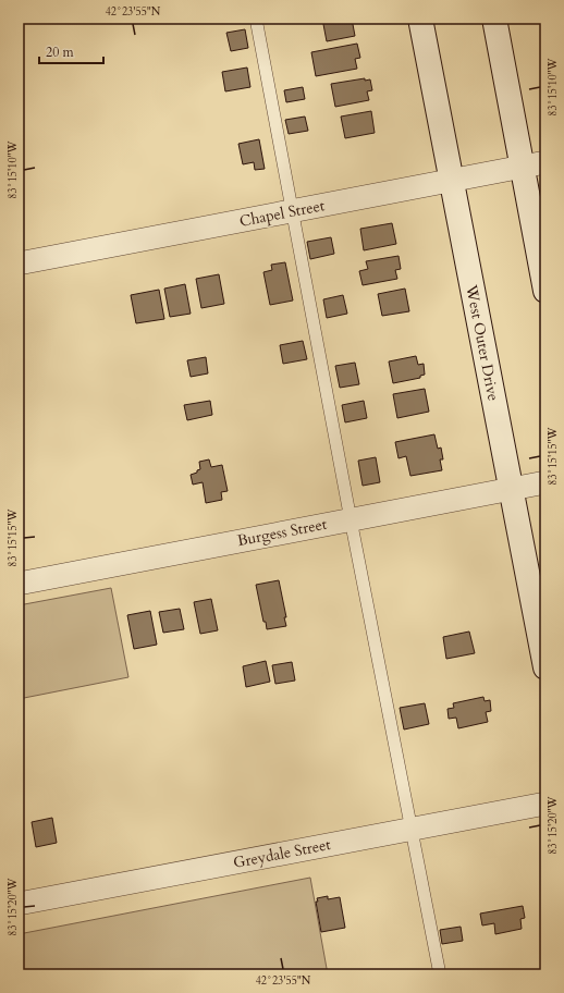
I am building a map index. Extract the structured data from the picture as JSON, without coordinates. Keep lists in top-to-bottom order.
{
  "streets": {
    "main road": ["West Outer Drive"],
    "street": ["Chapel Street", "Burgess Street", "Greydale Street"]
  },
  "crossings": [
    ["Chapel Street", "West Outer Drive"],
    ["West Outer Drive", "Burgess Street"]
  ],
  "scale_bar": "20 m",
  "coordinates": [
    "42°23'55\"N",
    "83°15'10\"W",
    "83°15'15\"W",
    "83°15'20\"W"
  ]
}
